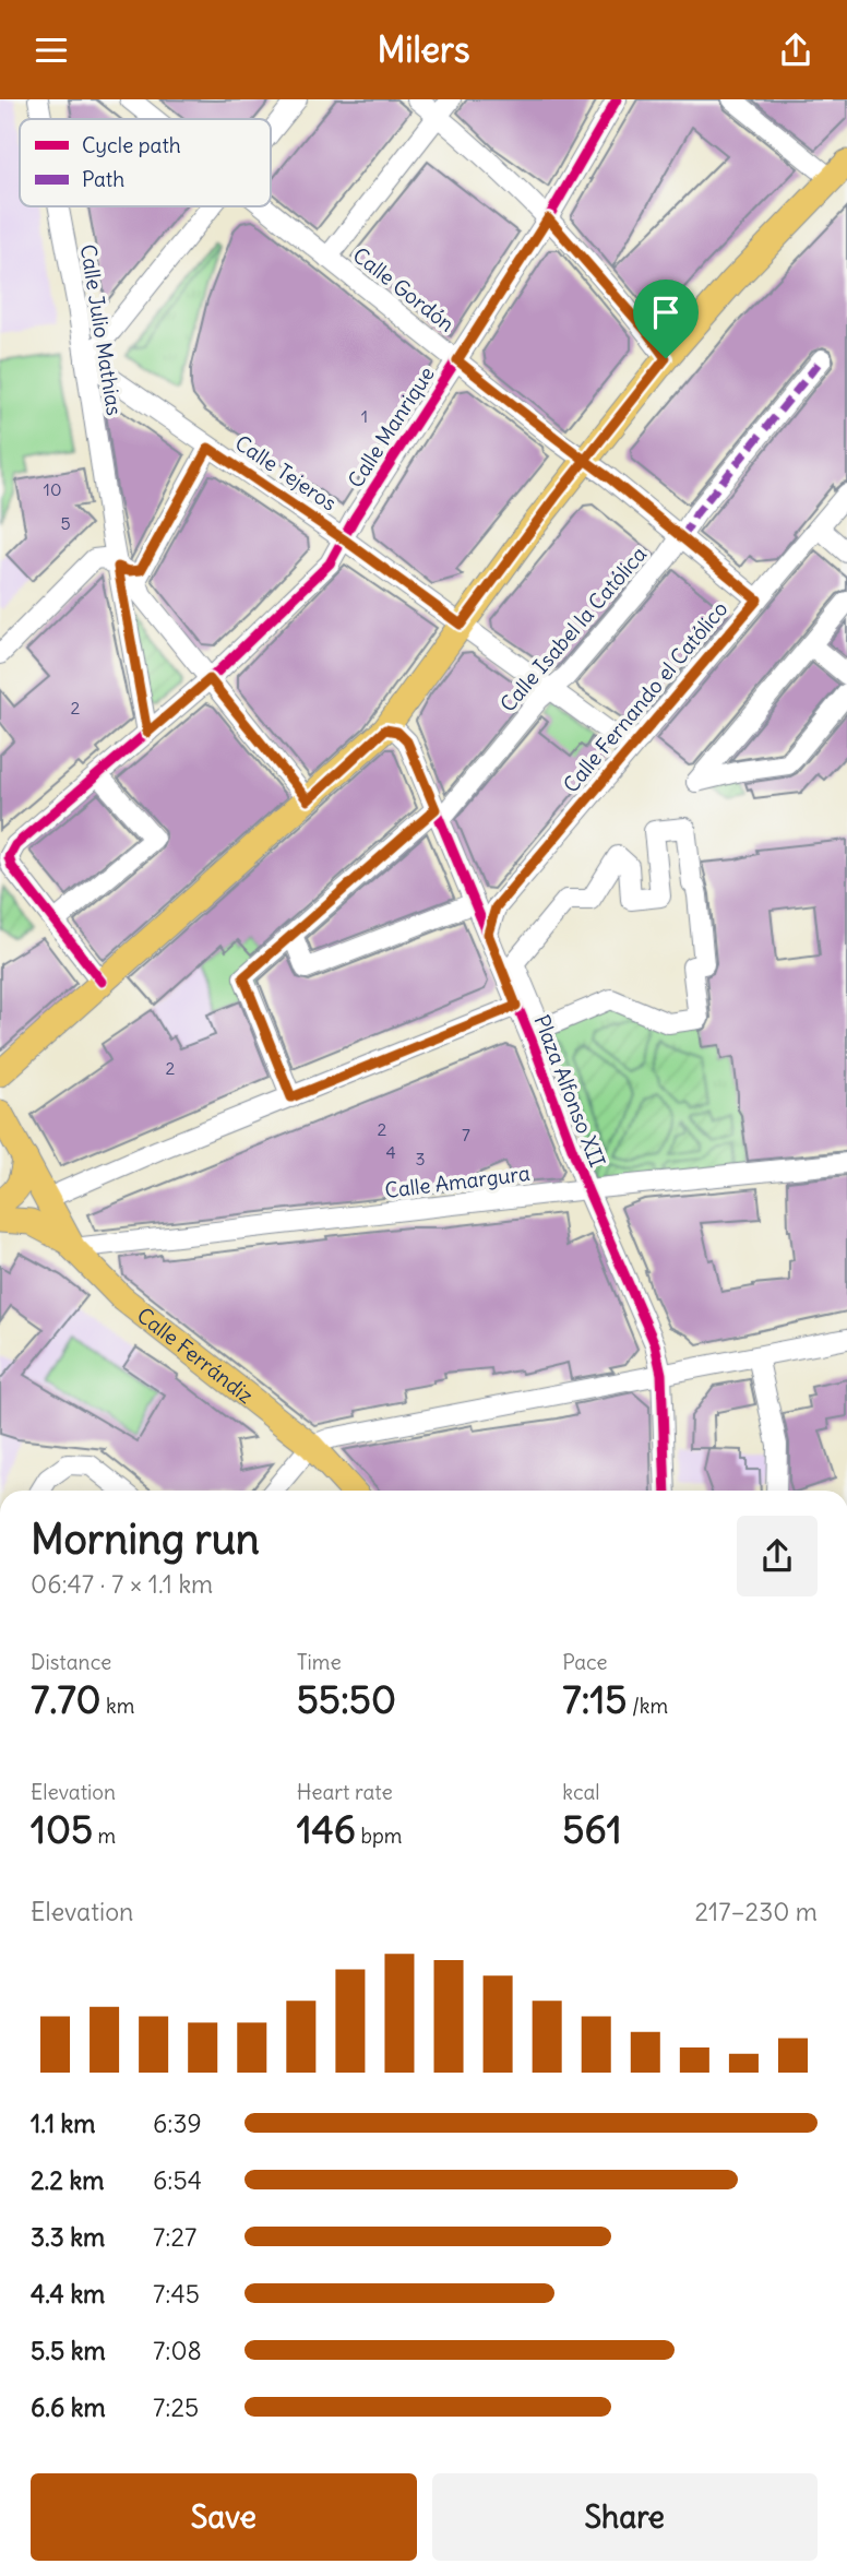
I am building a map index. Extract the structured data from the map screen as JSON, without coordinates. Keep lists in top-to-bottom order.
{
  "streets": {
    "main road": ["Calle Ferrándiz"],
    "street": [
      "Calle Gordón",
      "Calle Julio Mathias",
      "Calle Manrique",
      "Calle Tejeros",
      "Calle Isabel la Católica",
      "Calle Fernando el Católico",
      "Plaza Alfonso XII",
      "Calle Amargura"
    ]
  },
  "crossings": [
    ["Calle Gordón", "Calle Manrique"],
    ["Calle Gordón", "Calle Isabel la Católica"],
    ["Calle Gordón", "Calle Fernando el Católico"],
    ["Calle Julio Mathias", "Calle Manrique"],
    ["Calle Julio Mathias", "Calle Tejeros"],
    ["Calle Manrique", "Calle Tejeros"],
    ["Calle Tejeros", "Calle Isabel la Católica"],
    ["Calle Tejeros", "Calle Fernando el Católico"],
    ["Calle Isabel la Católica", "Plaza Alfonso XII"],
    ["Calle Fernando el Católico", "Plaza Alfonso XII"],
    ["Plaza Alfonso XII", "Calle Amargura"],
    ["Calle Amargura", "Calle Ferrándiz"]
  ],
  "house_numbers": [
    "1",
    "10",
    "5",
    "2",
    "2",
    "2",
    "7",
    "4",
    "3"
  ],
  "legend": ["Cycle path", "Path"],
  "page": {
    "header": "Milers",
    "heading": ["Morning run", "06:47 · 7 × 1.1 km"],
    "stats": [
      ["Distance", "7.70 km"],
      ["Time", "55:50"],
      ["Pace", "7:15 /km"],
      ["Elevation", "105 m"],
      ["Heart rate", "146 bpm"],
      ["kcal", "561"]
    ],
    "chart": ["Elevation", "217–230 m"],
    "list": [
      {
        "name": "1.1 km",
        "note": "6:39"
      },
      {
        "name": "2.2 km",
        "note": "6:54"
      },
      {
        "name": "3.3 km",
        "note": "7:27"
      },
      {
        "name": "4.4 km",
        "note": "7:45"
      },
      {
        "name": "5.5 km",
        "note": "7:08"
      },
      {
        "name": "6.6 km",
        "note": "7:25"
      }
    ],
    "buttons": ["Save", "Share"]
  }
}
